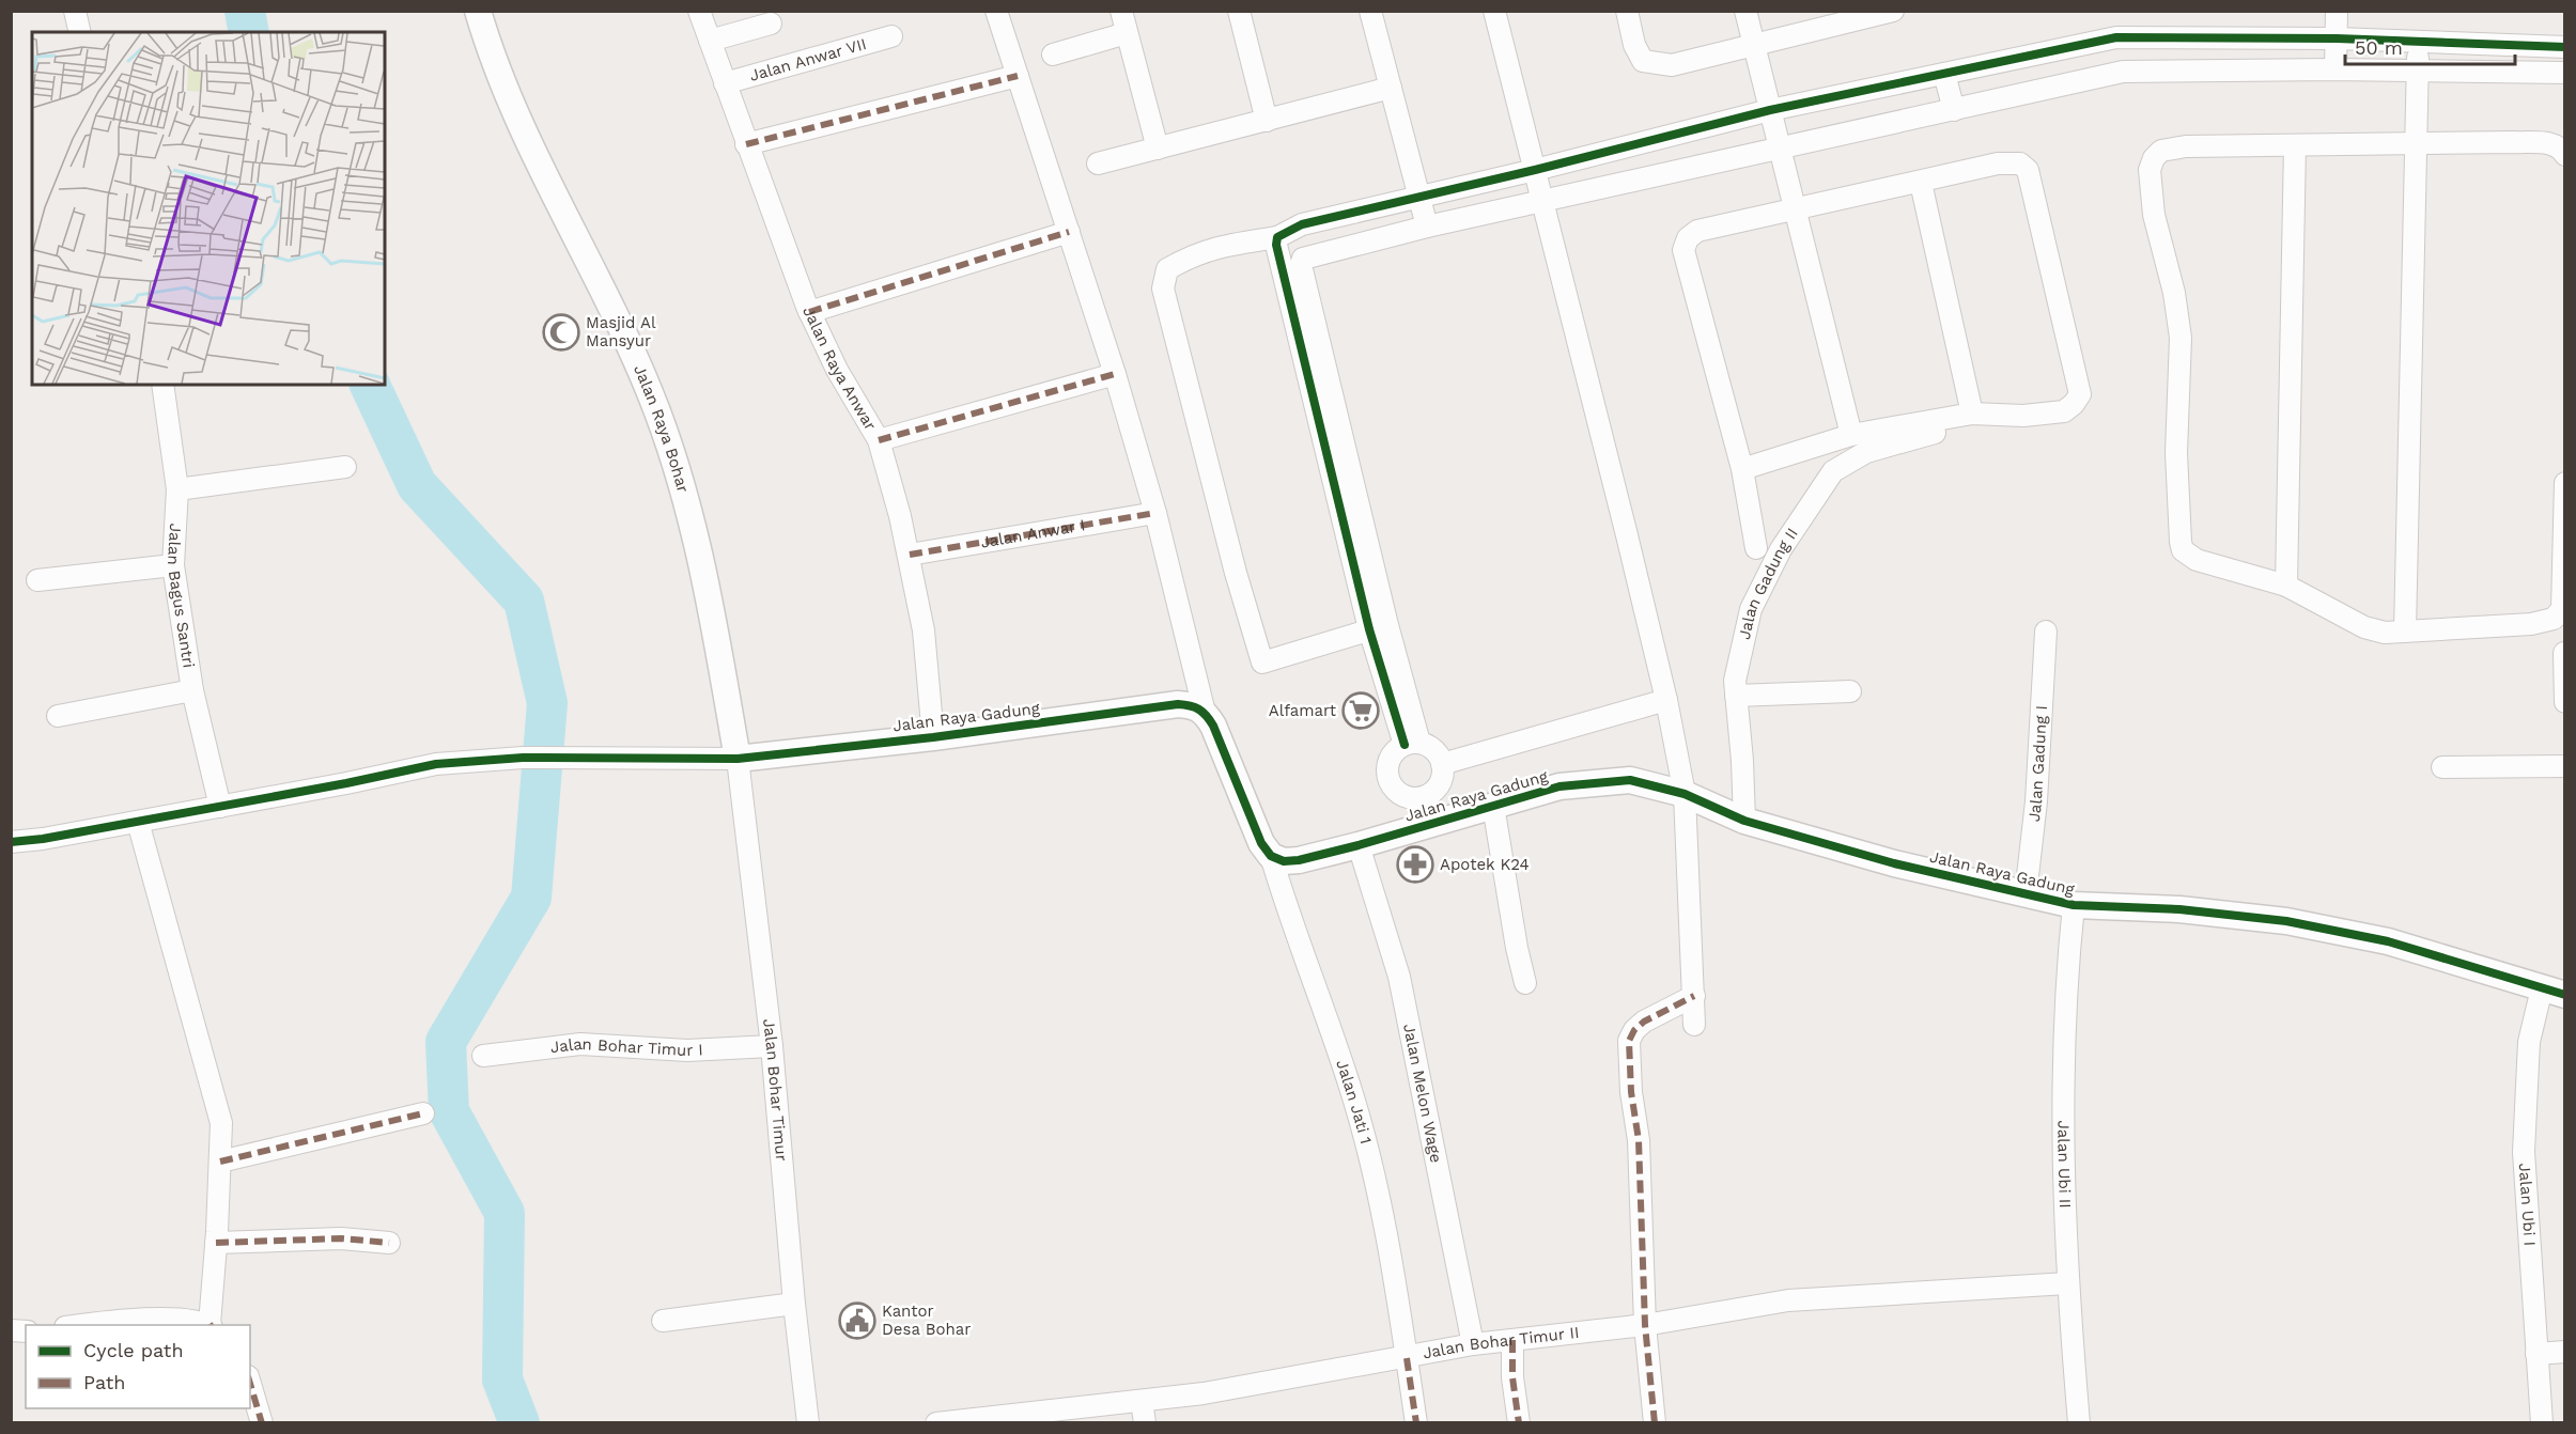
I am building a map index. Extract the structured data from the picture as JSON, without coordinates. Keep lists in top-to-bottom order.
{
  "streets": {
    "street": [
      "Jalan Anwar VII",
      "Jalan Raya Anwar",
      "Jalan Raya Bohar",
      "Jalan Anwar I",
      "Jalan Gadung II",
      "Jalan Bagus Santri",
      "Jalan Raya Gadung",
      "Jalan Gadung I",
      "Jalan Bohar Timur I",
      "Jalan Bohar Timur",
      "Jalan Melon Wage",
      "Jalan Jati 1",
      "Jalan Ubi II",
      "Jalan Ubi I",
      "Jalan Bohar Timur II"
    ]
  },
  "crossings": [
    ["Jalan Anwar VII", "Jalan Raya Anwar"],
    ["Jalan Raya Anwar", "Jalan Anwar I"],
    ["Jalan Raya Anwar", "Jalan Raya Gadung"],
    ["Jalan Raya Bohar", "Jalan Raya Gadung"],
    ["Jalan Raya Bohar", "Jalan Bohar Timur"],
    ["Jalan Gadung II", "Jalan Raya Gadung"],
    ["Jalan Raya Gadung", "Jalan Gadung I"],
    ["Jalan Raya Gadung", "Jalan Bohar Timur"],
    ["Jalan Raya Gadung", "Jalan Melon Wage"],
    ["Jalan Raya Gadung", "Jalan Jati 1"],
    ["Jalan Raya Gadung", "Jalan Ubi II"],
    ["Jalan Raya Gadung", "Jalan Ubi I"],
    ["Jalan Bohar Timur I", "Jalan Bohar Timur"],
    ["Jalan Melon Wage", "Jalan Bohar Timur II"],
    ["Jalan Jati 1", "Jalan Bohar Timur II"],
    ["Jalan Ubi II", "Jalan Bohar Timur II"]
  ],
  "places": {
    "mosque": ["Masjid Al Mansyur"],
    "supermarket": ["Alfamart"],
    "pharmacy": ["Apotek K24"],
    "public building": ["Kantor Desa Bohar"]
  },
  "legend": ["Cycle path", "Path"],
  "scale_bar": "50 m"
}
